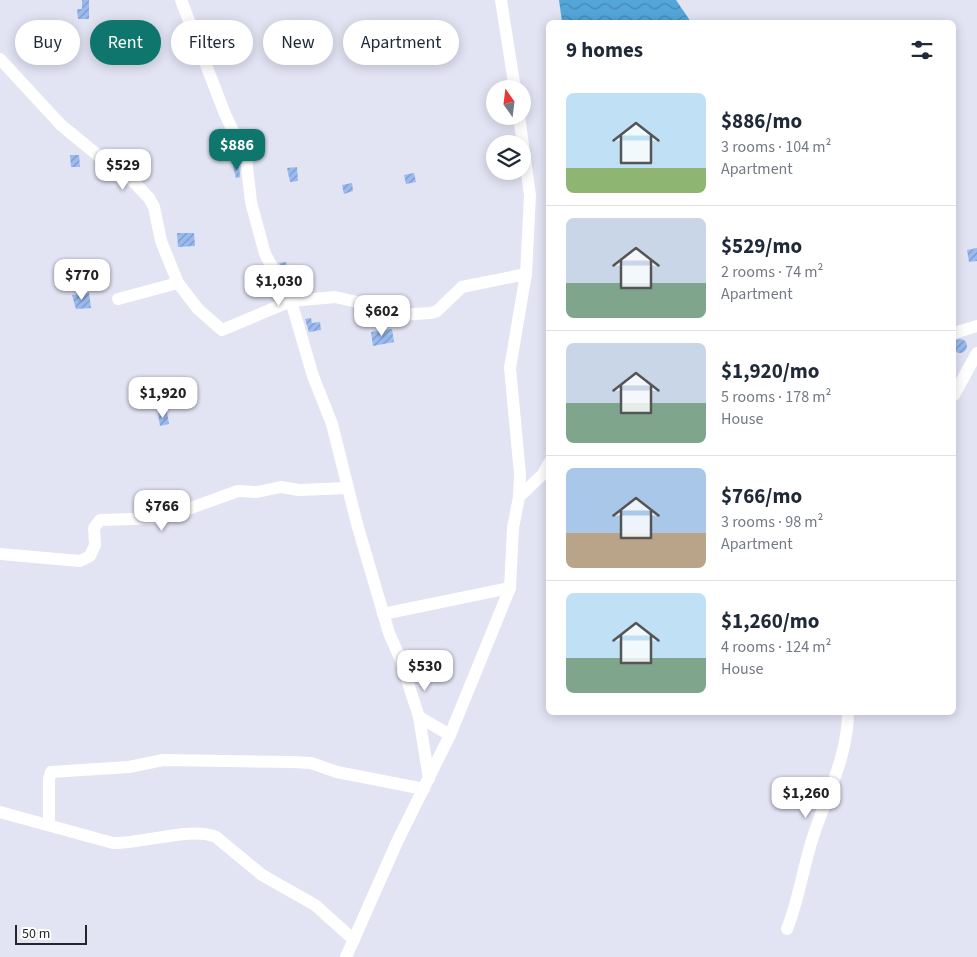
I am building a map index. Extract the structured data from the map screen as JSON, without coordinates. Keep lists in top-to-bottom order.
{
  "scale_bar": "50 m",
  "north": "top",
  "page": {
    "chip": [
      "Buy",
      "Rent",
      "Filters",
      "New",
      "Apartment"
    ],
    "heading": "9 homes",
    "list": [
      {
        "name": "$886/mo",
        "note": "3 rooms · 104 m² · Apartment"
      },
      {
        "name": "$529/mo",
        "note": "2 rooms · 74 m² · Apartment"
      },
      {
        "name": "$1,920/mo",
        "note": "5 rooms · 178 m² · House"
      },
      {
        "name": "$766/mo",
        "note": "3 rooms · 98 m² · Apartment"
      },
      {
        "name": "$1,260/mo",
        "note": "4 rooms · 124 m² · House"
      }
    ],
    "price": [
      "$886",
      "$529",
      "$770",
      "$1,030",
      "$602",
      "$1,920",
      "$766",
      "$530",
      "$1,260"
    ],
    "scale": "50 m"
  }
}
